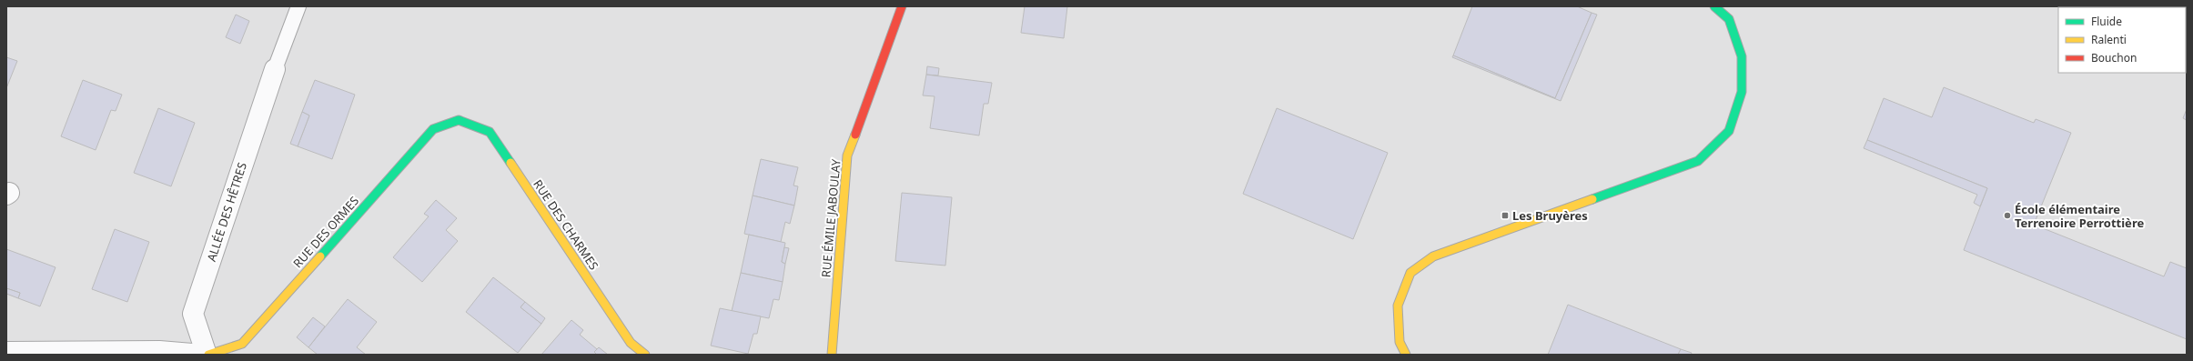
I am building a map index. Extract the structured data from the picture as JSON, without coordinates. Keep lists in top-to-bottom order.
{
  "streets": {
    "street": [
      "ALLÉE DES HÊTRES",
      "RUE ÉMILE JABOULAY",
      "RUE DES CHARMES",
      "RUE DES ORMES"
    ]
  },
  "crossings": [
    ["ALLÉE DES HÊTRES", "RUE DES ORMES"],
    ["RUE DES CHARMES", "RUE DES ORMES"]
  ],
  "places": {
    "transit": ["Les Bruyères"],
    "other": ["École élémentaire Terrenoire Perrottière"]
  },
  "legend": ["Fluide", "Ralenti", "Bouchon"]
}
